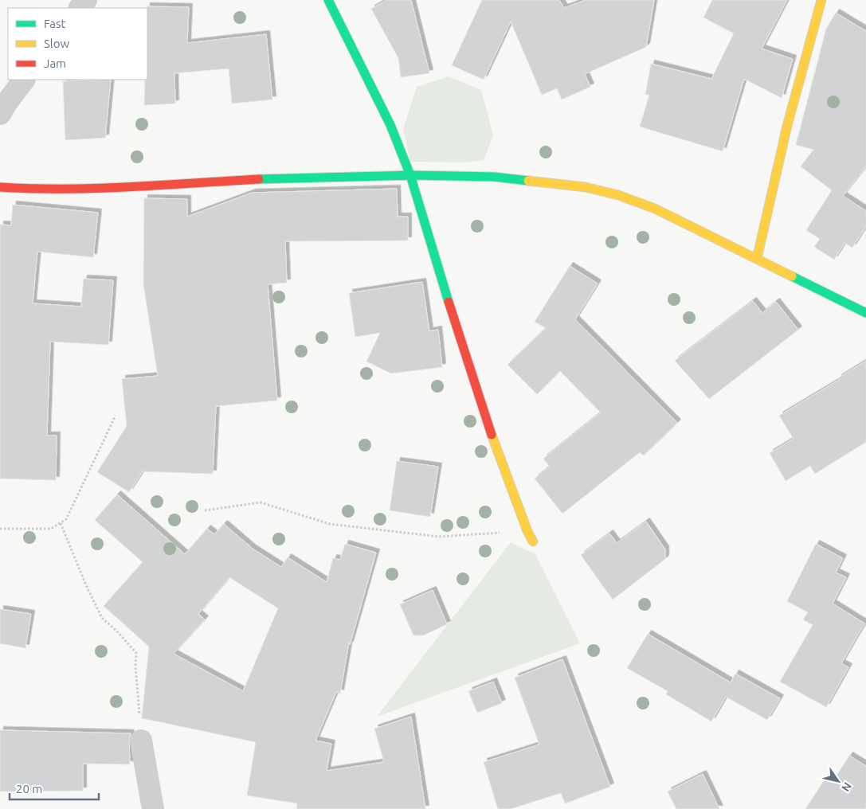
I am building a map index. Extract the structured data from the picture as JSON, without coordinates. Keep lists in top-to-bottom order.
{
  "legend": ["Fast", "Slow", "Jam"],
  "scale_bar": "20 m",
  "north": "bottom right"
}
